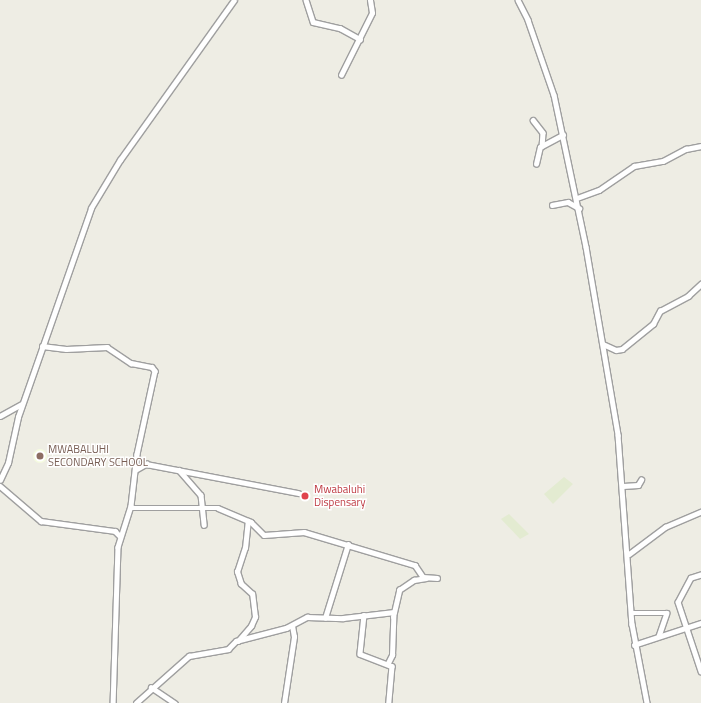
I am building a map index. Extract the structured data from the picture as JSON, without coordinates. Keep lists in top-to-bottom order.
{
  "places": ["MWABALUHI SECONDARY SCHOOL", "Mwabaluhi Dispensary"]
}
